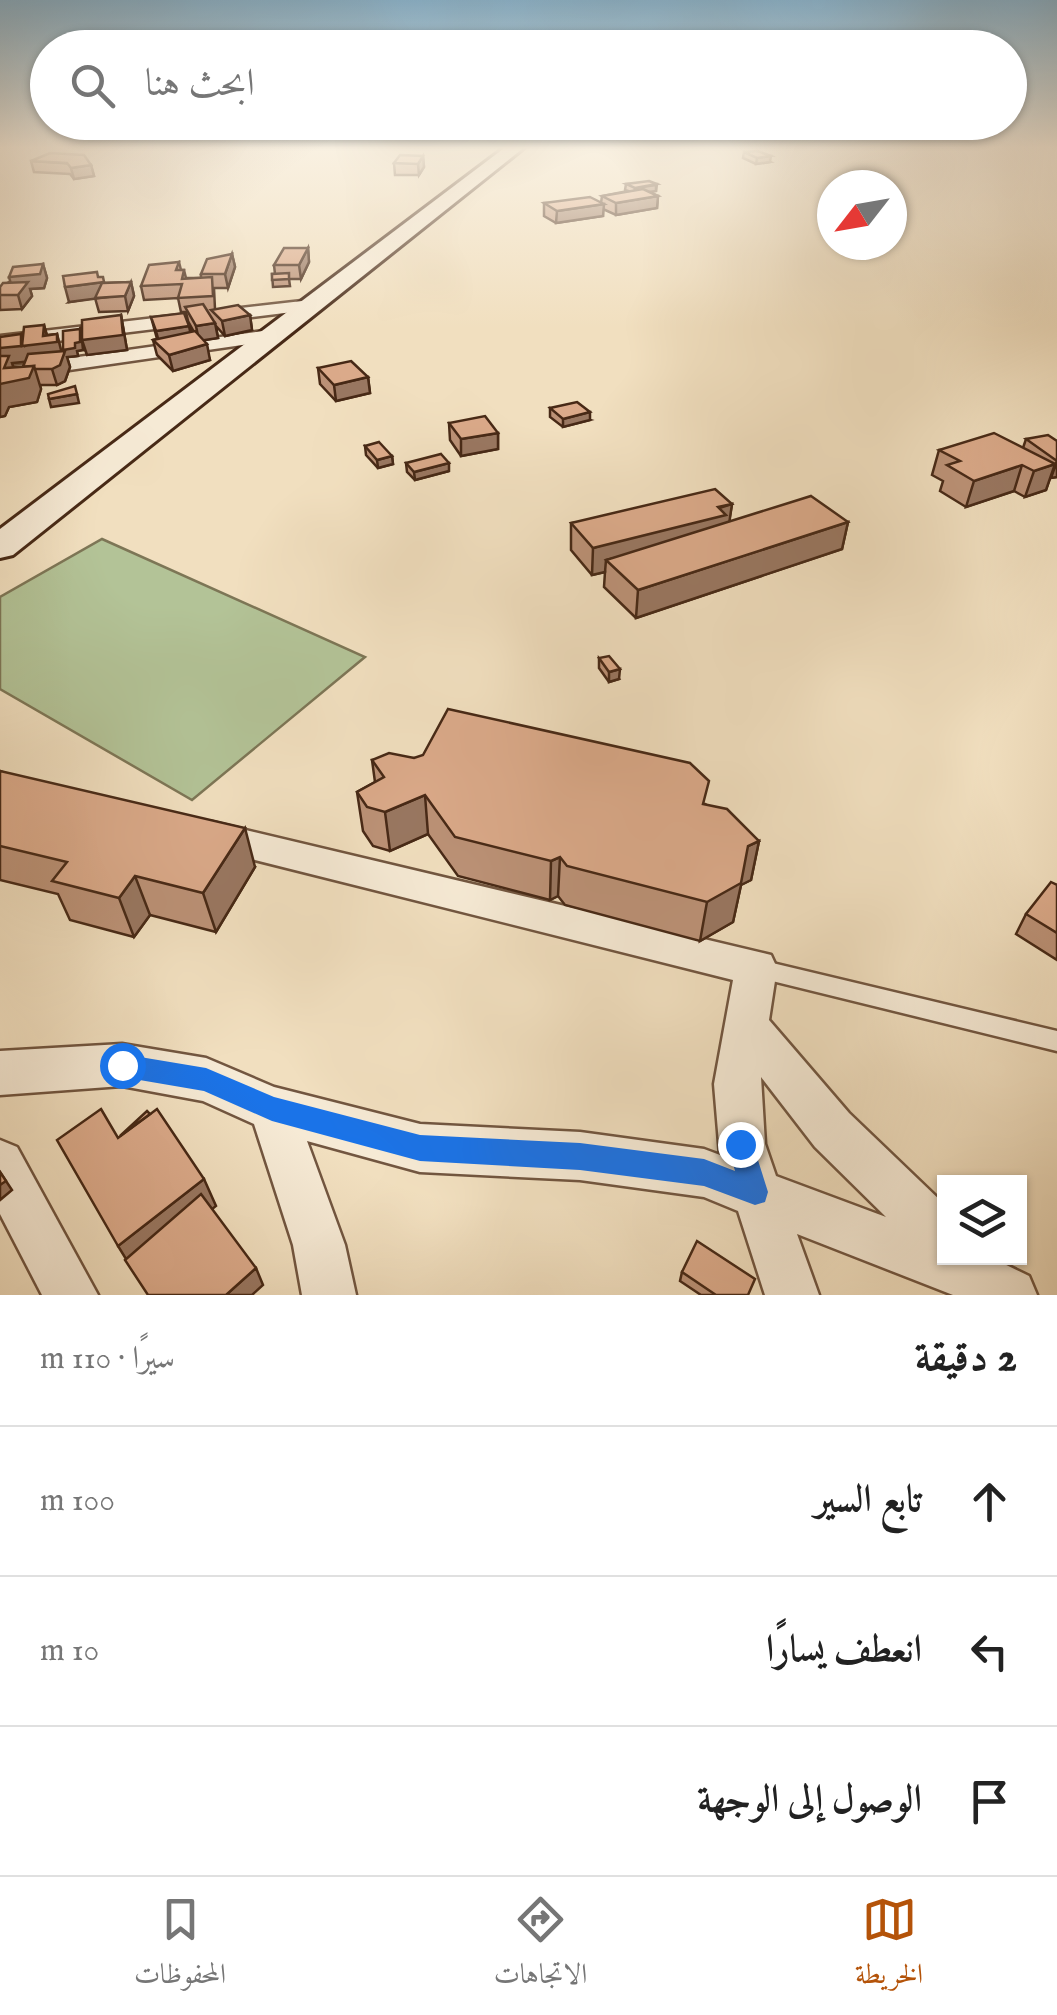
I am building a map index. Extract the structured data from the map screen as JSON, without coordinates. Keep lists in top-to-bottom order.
{
  "north": "bottom left",
  "page": {
    "search": "ابحث هنا",
    "heading": ["2 دقيقة", "سيرًا · 110 m"],
    "list": [
      ["تابع السير", "100 m"],
      ["انعطف يسارًا", "10 m"],
      "الوصول إلى الوجهة"
    ],
    "nav": ["الخريطة", "الاتجاهات", "المحفوظات"]
  }
}
